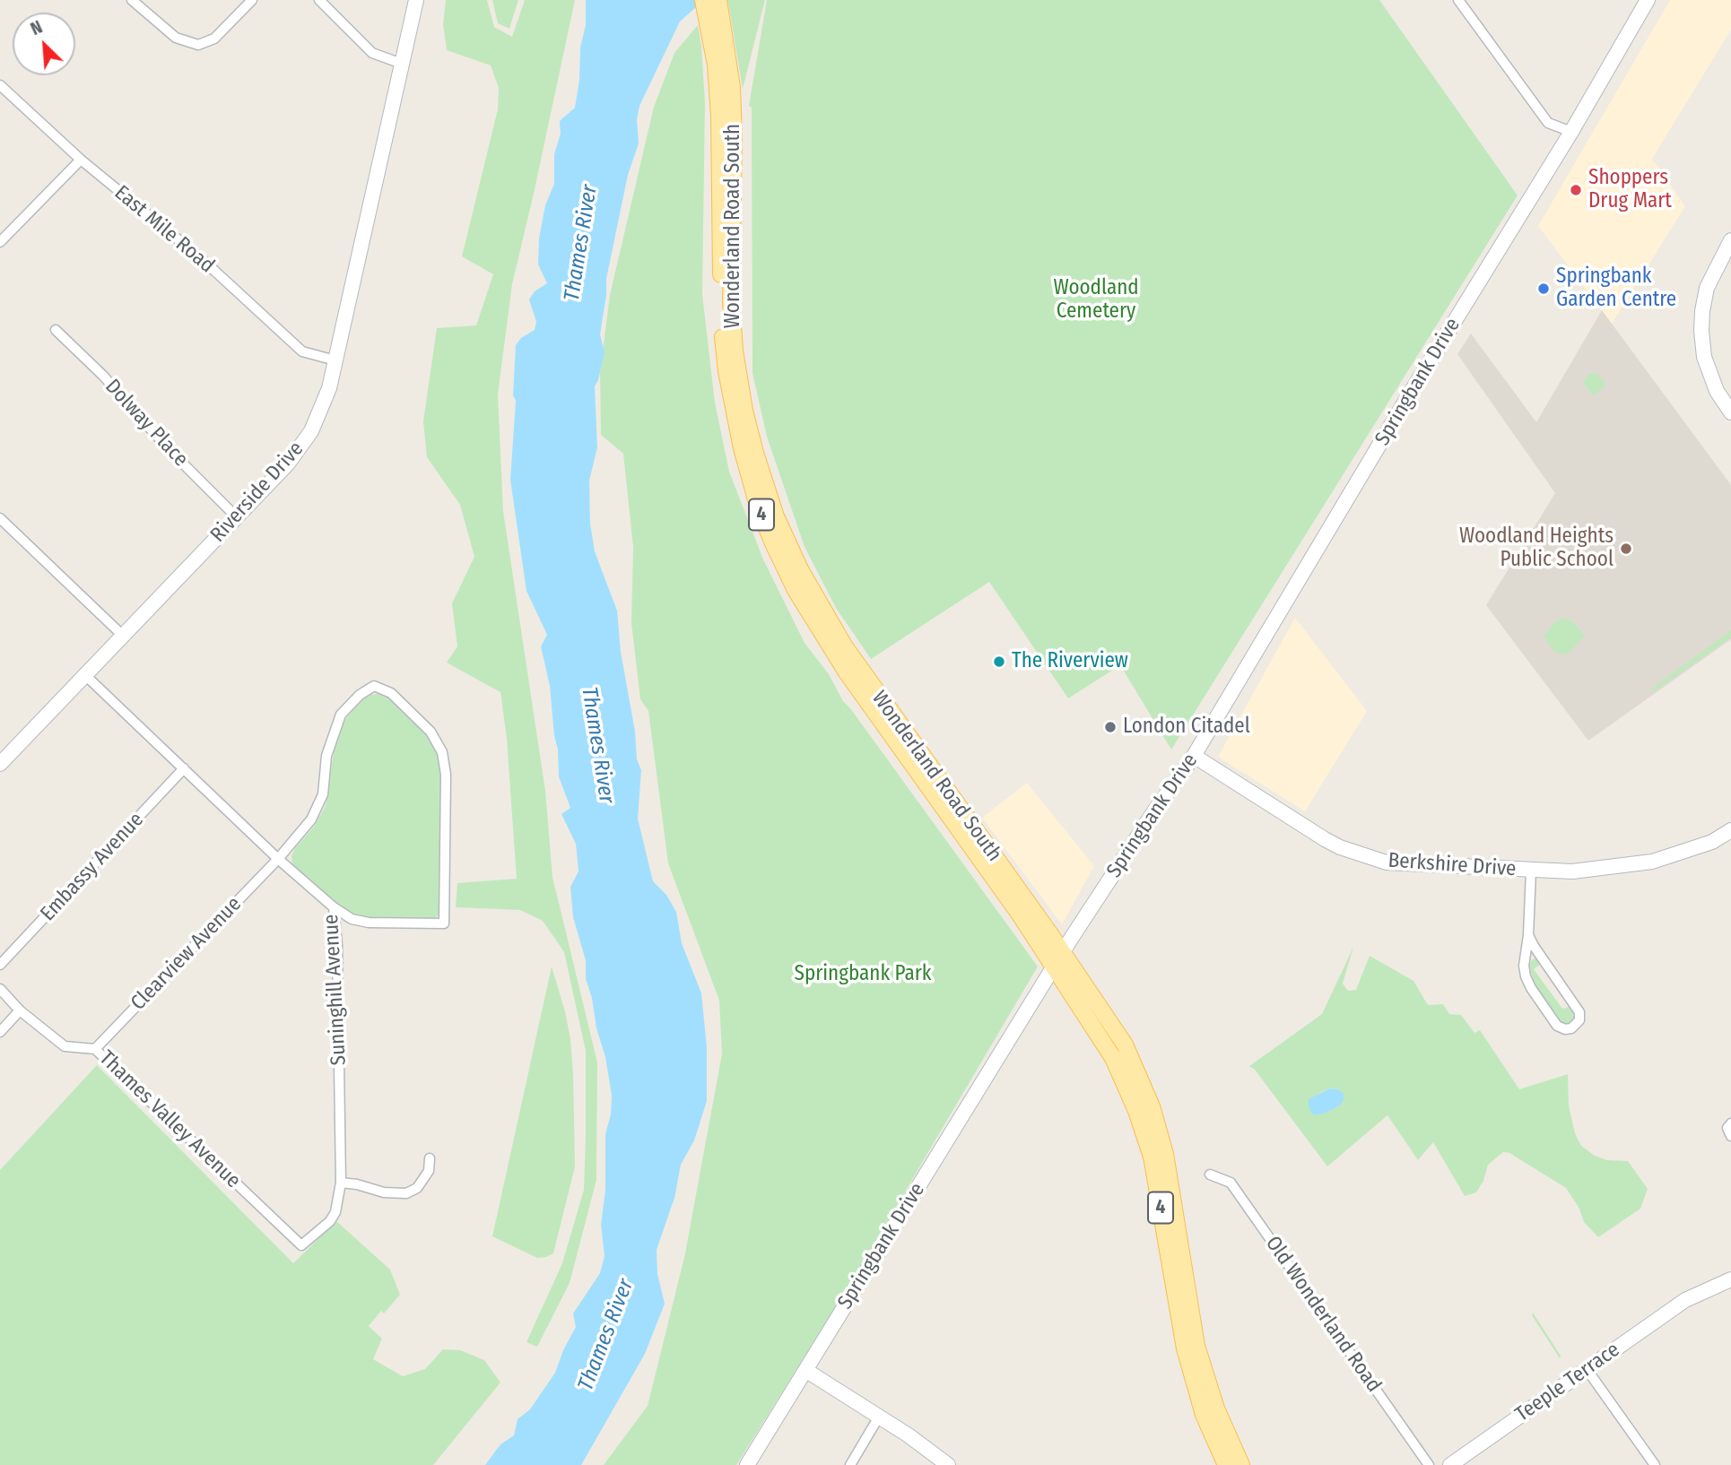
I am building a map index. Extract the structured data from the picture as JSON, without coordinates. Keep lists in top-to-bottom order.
{
  "streets": {
    "main road": [
      "Wonderland Road South",
      "Springbank Drive",
      "Riverside Drive",
      "4",
      "Berkshire Drive",
      "Teeple Terrace"
    ],
    "street": [
      "East Mile Road",
      "Dolway Place",
      "Embassy Avenue",
      "Clearview Avenue",
      "Suninghill Avenue",
      "Thames Valley Avenue",
      "Old Wonderland Road"
    ]
  },
  "crossings": [
    ["Wonderland Road South", "Springbank Drive"],
    ["Wonderland Road South", "4"],
    ["East Mile Road", "Riverside Drive"],
    ["Springbank Drive", "Berkshire Drive"],
    ["Dolway Place", "Riverside Drive"],
    ["Riverside Drive", "Suninghill Avenue"],
    ["Embassy Avenue", "Suninghill Avenue"],
    ["Clearview Avenue", "Suninghill Avenue"],
    ["Clearview Avenue", "Thames Valley Avenue"],
    ["Suninghill Avenue", "Thames Valley Avenue"]
  ],
  "water": ["Thames River"],
  "parks": ["Woodland Cemetery", "Springbank Park"],
  "places": [
    "Shoppers Drug Mart",
    "Springbank Garden Centre",
    "Woodland Heights Public School",
    "The Riverview",
    "London Citadel"
  ],
  "north": "top left"
}
